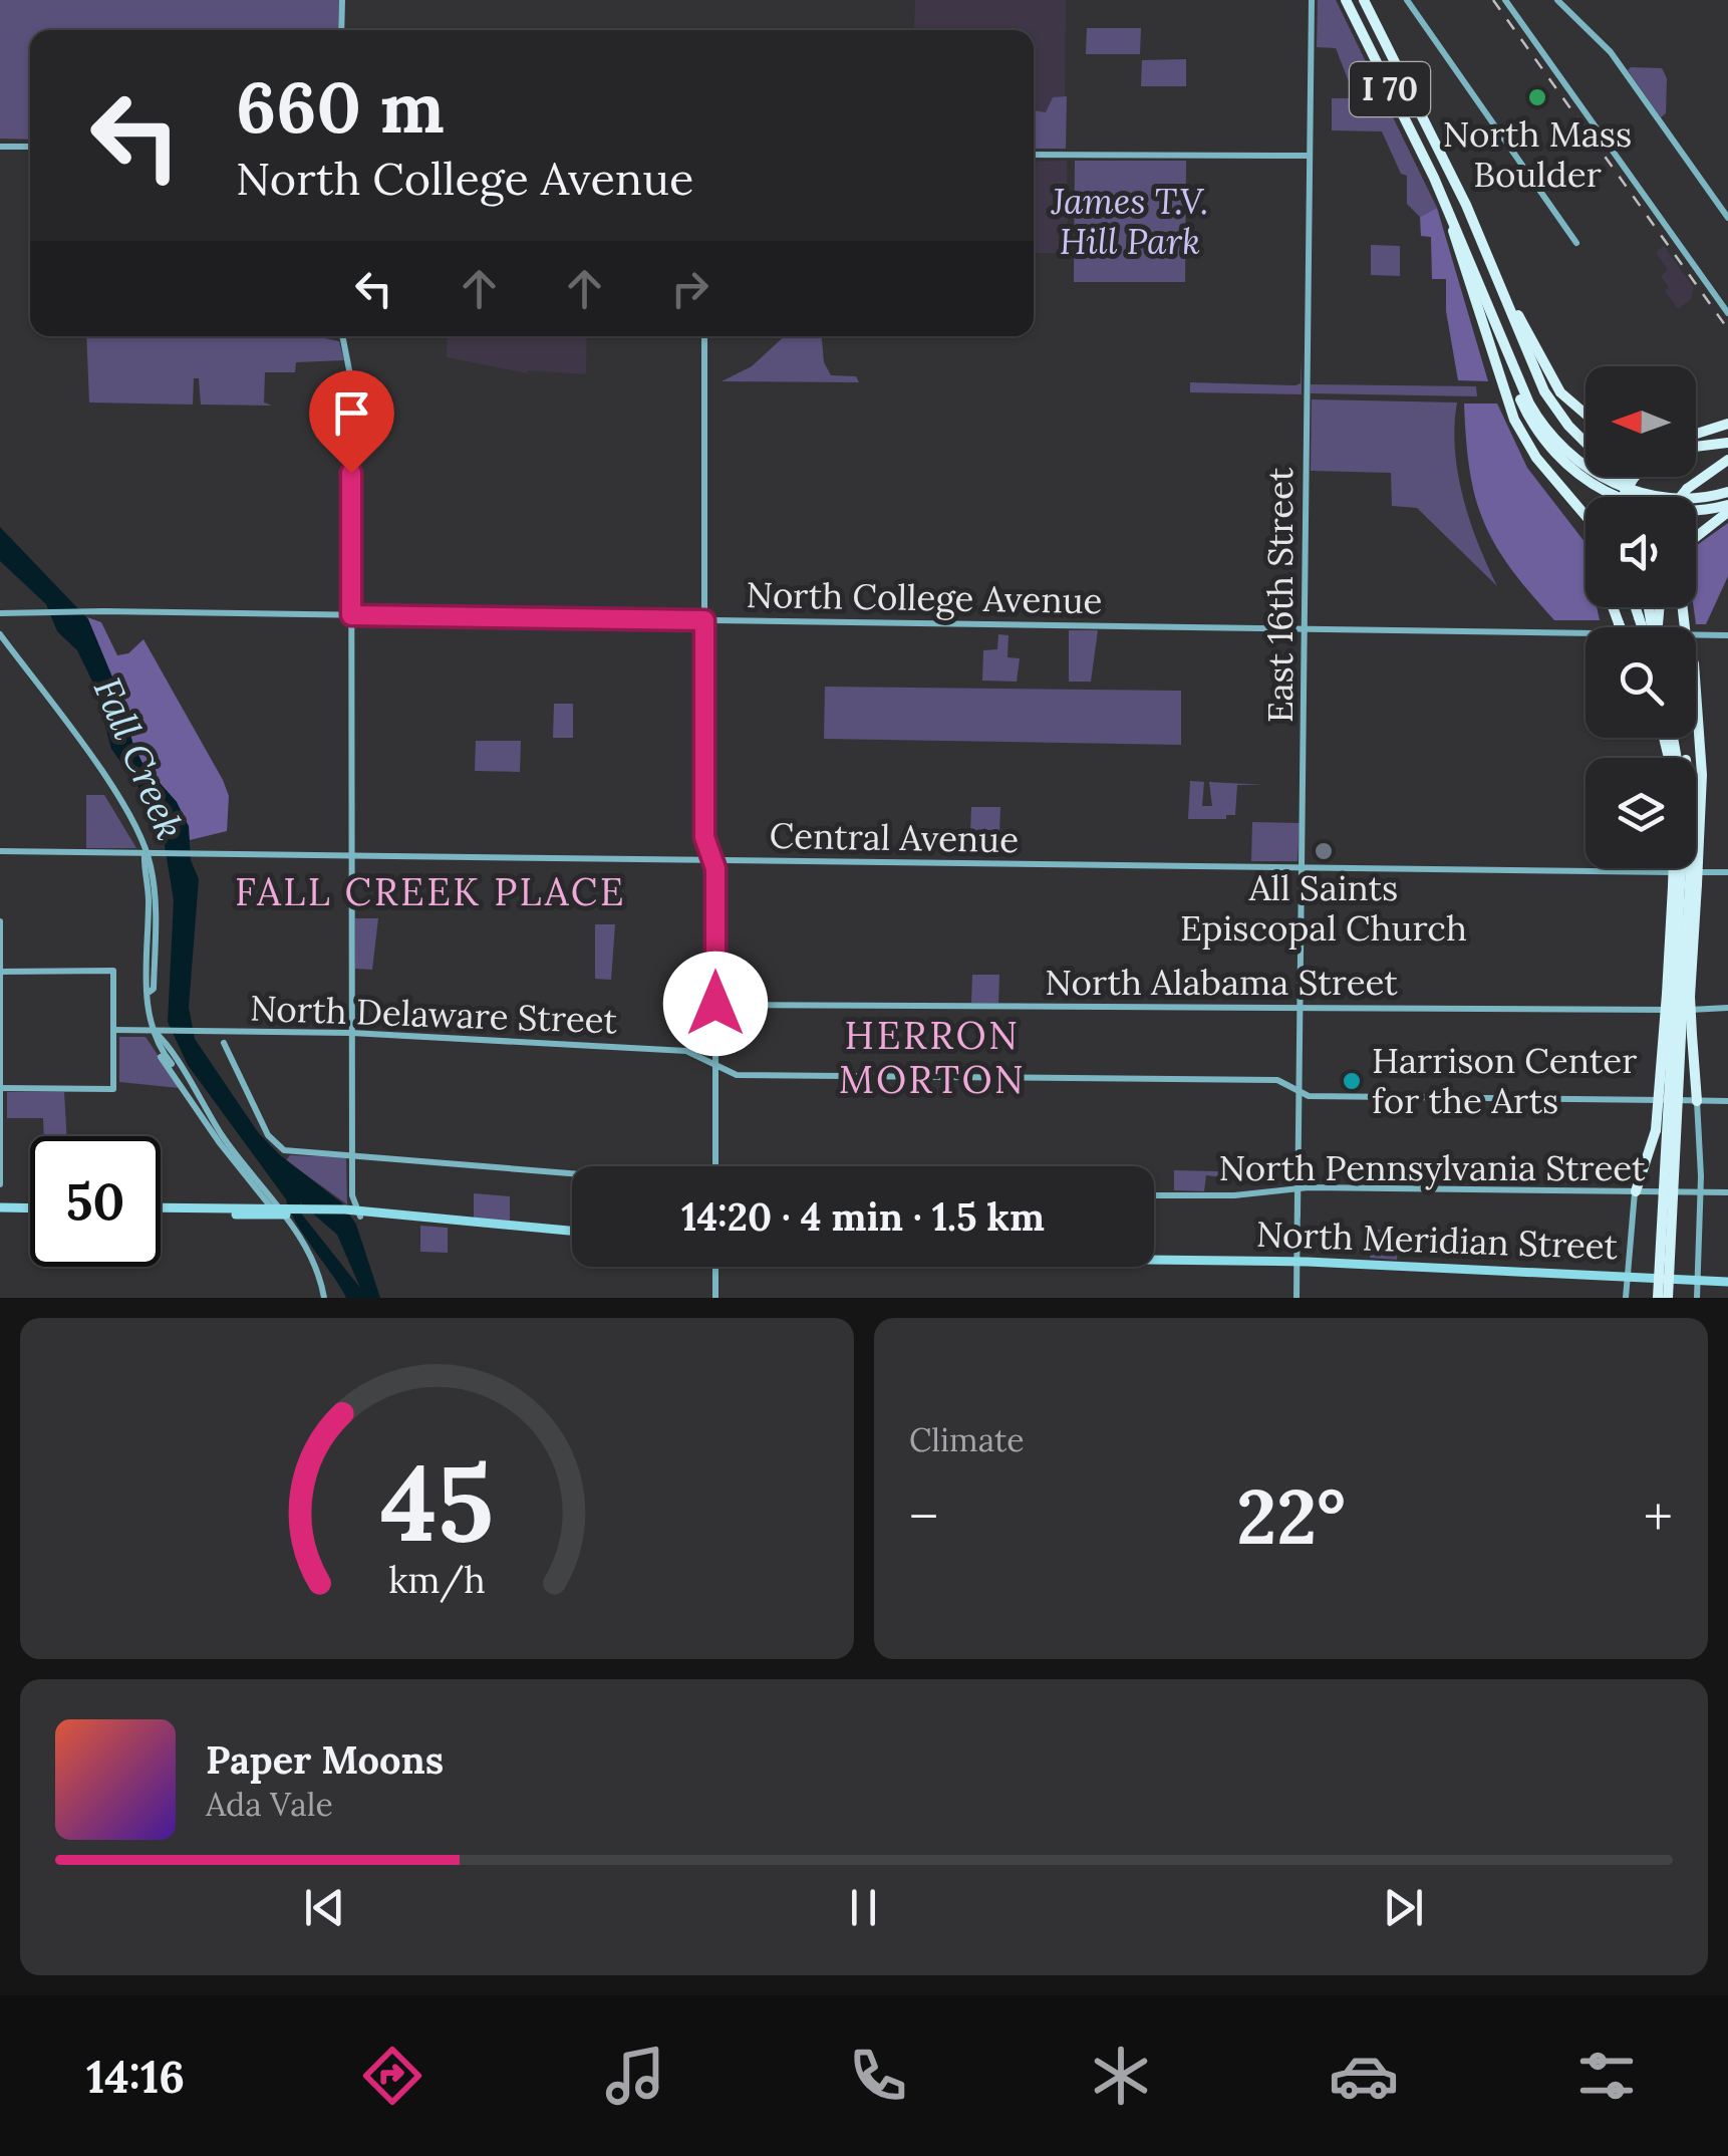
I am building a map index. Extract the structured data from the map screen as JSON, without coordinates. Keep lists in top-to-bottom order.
{
  "streets": {
    "highway": ["I 70"],
    "main road": [
      "East 16th Street",
      "North College Avenue",
      "Central Avenue",
      "North Alabama Street",
      "North Delaware Street",
      "North Pennsylvania Street",
      "North Meridian Street"
    ]
  },
  "crossings": [
    ["East 16th Street", "North College Avenue"],
    ["East 16th Street", "Central Avenue"],
    ["East 16th Street", "North Alabama Street"],
    ["East 16th Street", "North Delaware Street"],
    ["East 16th Street", "North Pennsylvania Street"],
    ["East 16th Street", "North Meridian Street"]
  ],
  "districts": ["FALL CREEK PLACE", "HERRON MORTON"],
  "water": ["Fall Creek"],
  "parks": ["James T.V. Hill Park"],
  "places": ["North Mass Boulder", "All Saints Episcopal Church", "Harrison Center for the Arts"],
  "north": "left",
  "page": {
    "turn": ["660 m", "North College Avenue"],
    "limit": "50",
    "trip": "14:20 · 4 min · 1.5 km",
    "tile": "Climate",
    "heat": ["−", "22°", "+"],
    "song": ["Paper Moons", "Ada Vale"],
    "tabs": "14:16",
    "gauge": ["45", "km/h"]
  }
}
